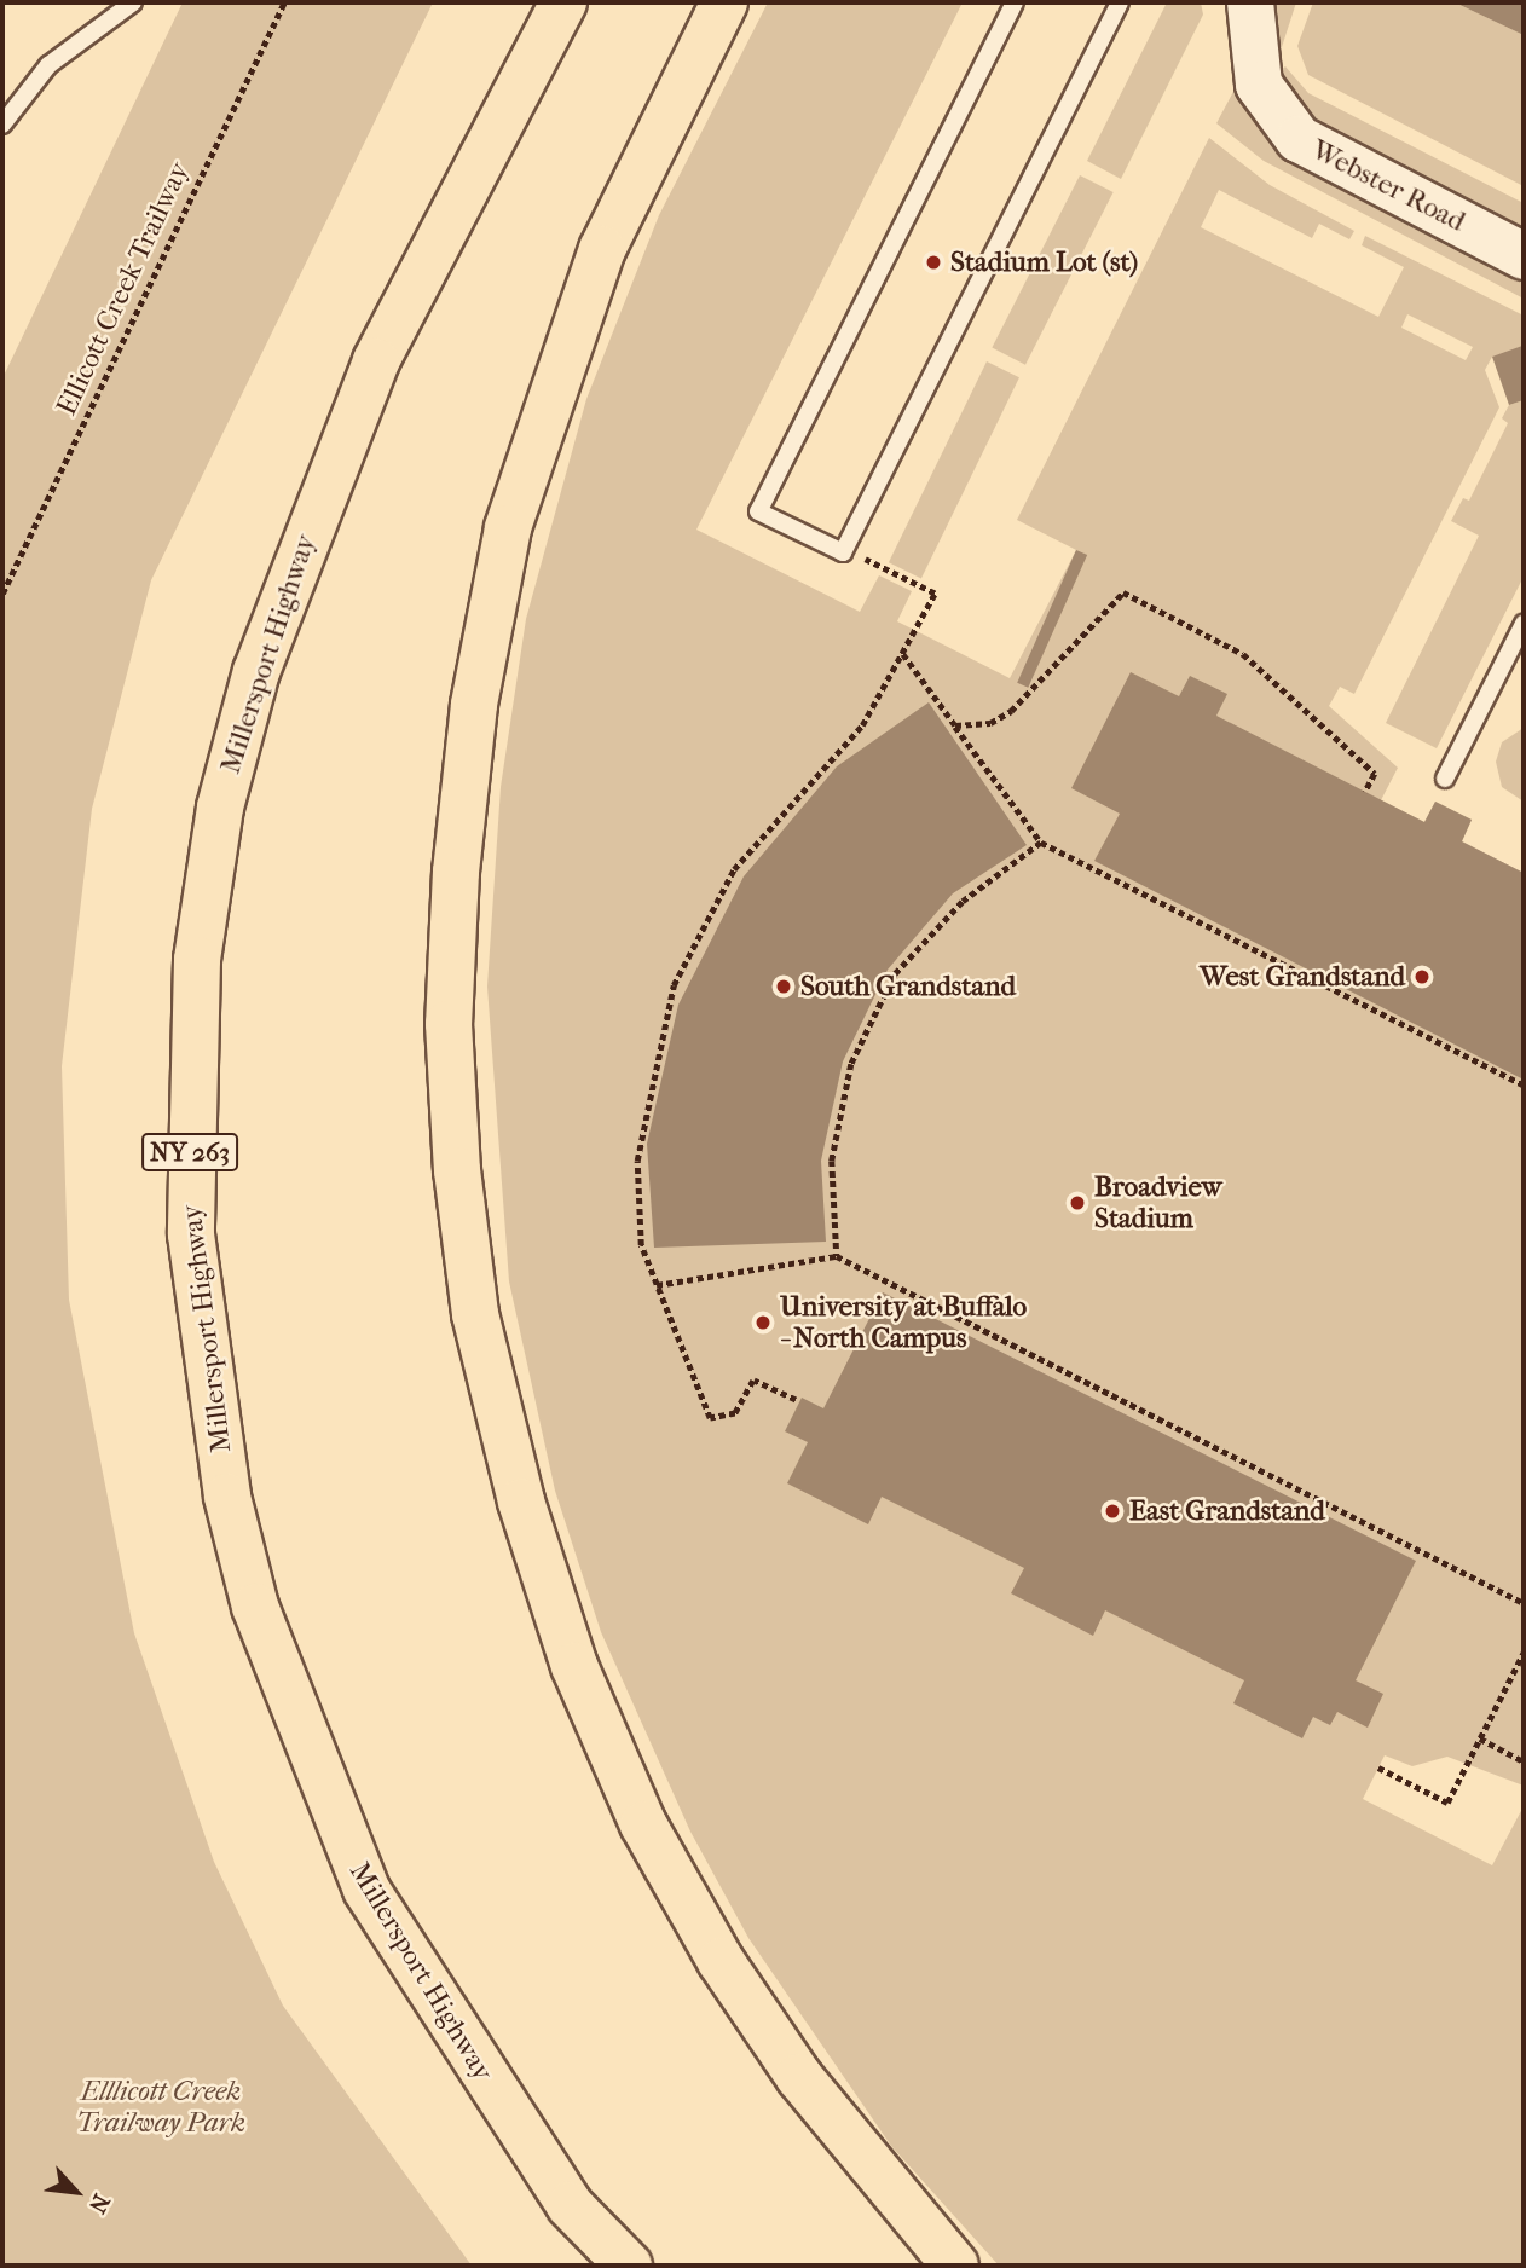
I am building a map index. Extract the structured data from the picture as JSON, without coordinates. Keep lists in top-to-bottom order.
{
  "streets": {
    "main road": ["Millersport Highway", "NY 263"],
    "street": ["Webster Road"],
    "path": ["Ellicott Creek Trailway"]
  },
  "parks": ["Elllicott Creek Trailway Park"],
  "places": [
    "Stadium Lot (st)",
    "West Grandstand",
    "South Grandstand",
    "Broadview Stadium",
    "University at Buffalo - North Campus",
    "East Grandstand"
  ],
  "north": "bottom right"
}
